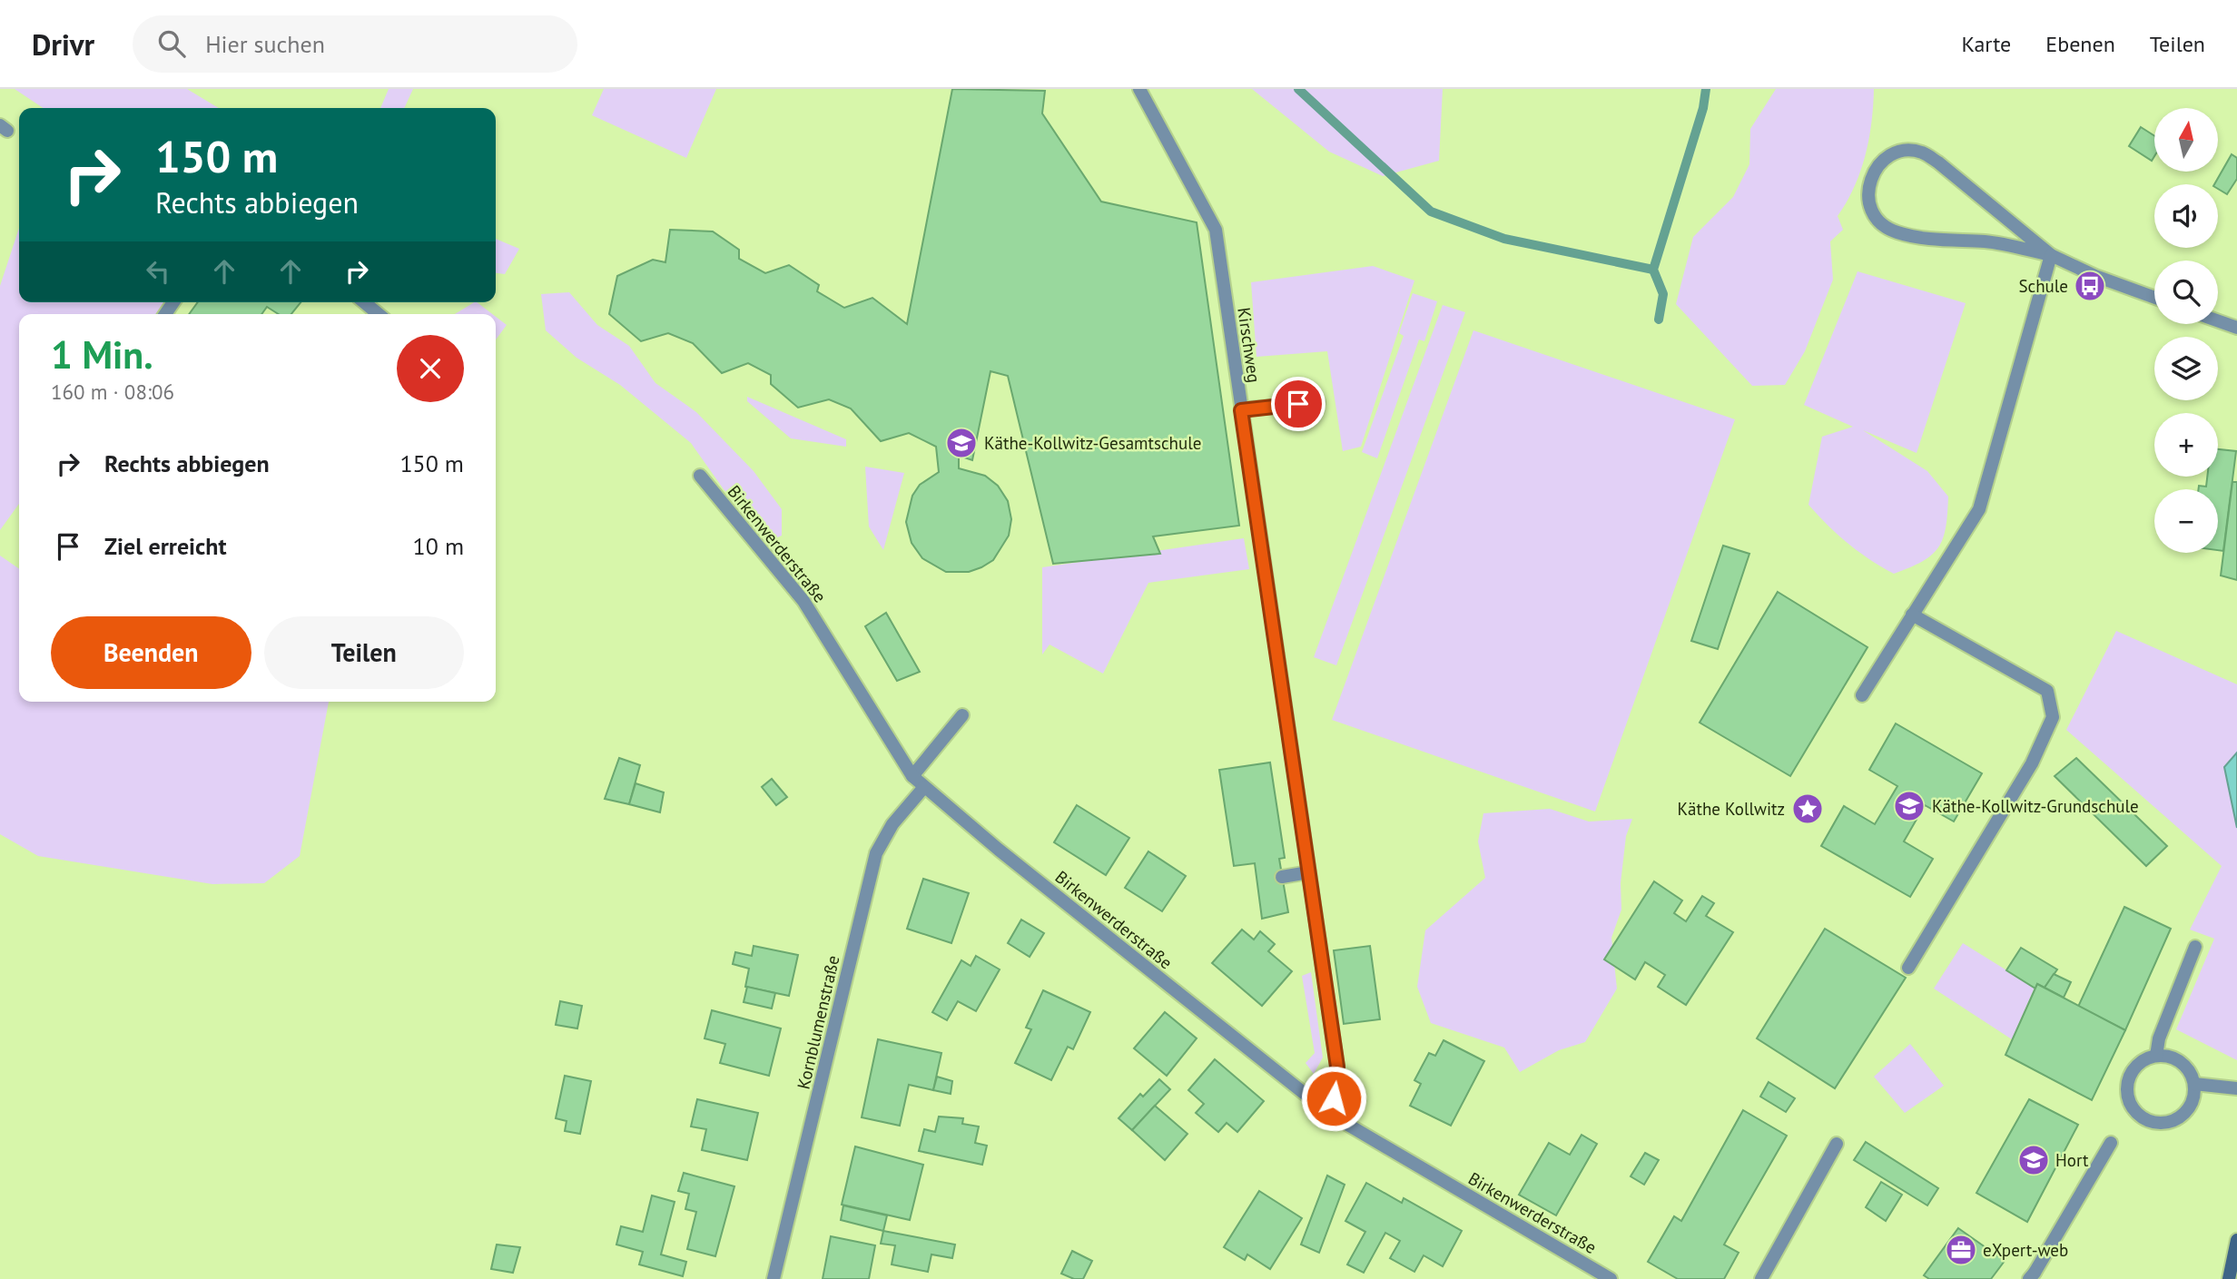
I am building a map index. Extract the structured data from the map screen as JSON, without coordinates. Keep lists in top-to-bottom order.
{
  "streets": {
    "street": ["Kirschweg", "Birkenwerderstraße", "Kornblumenstraße"]
  },
  "crossings": [
    ["Kirschweg", "Birkenwerderstraße"],
    ["Birkenwerderstraße", "Kornblumenstraße"]
  ],
  "places": {
    "bus stop": ["Schule"],
    "school or university": ["Käthe-Kollwitz-Gesamtschule", "Käthe-Kollwitz-Grundschule", "Hort"],
    "place": ["Käthe Kollwitz"],
    "office": ["eXpert-web"]
  },
  "north": "top",
  "page": {
    "header": "Drivr",
    "search": "Hier suchen",
    "nav": ["Karte", "Ebenen", "Teilen"],
    "map_buttons": ["+", "−"],
    "turn": ["150 m", "Rechts abbiegen"],
    "heading": ["1 Min.", "160 m · 08:06"],
    "list": [
      {
        "name": "Rechts abbiegen",
        "value": "150 m"
      },
      {
        "name": "Ziel erreicht",
        "value": "10 m"
      }
    ],
    "buttons": ["Beenden", "Teilen"]
  }
}
